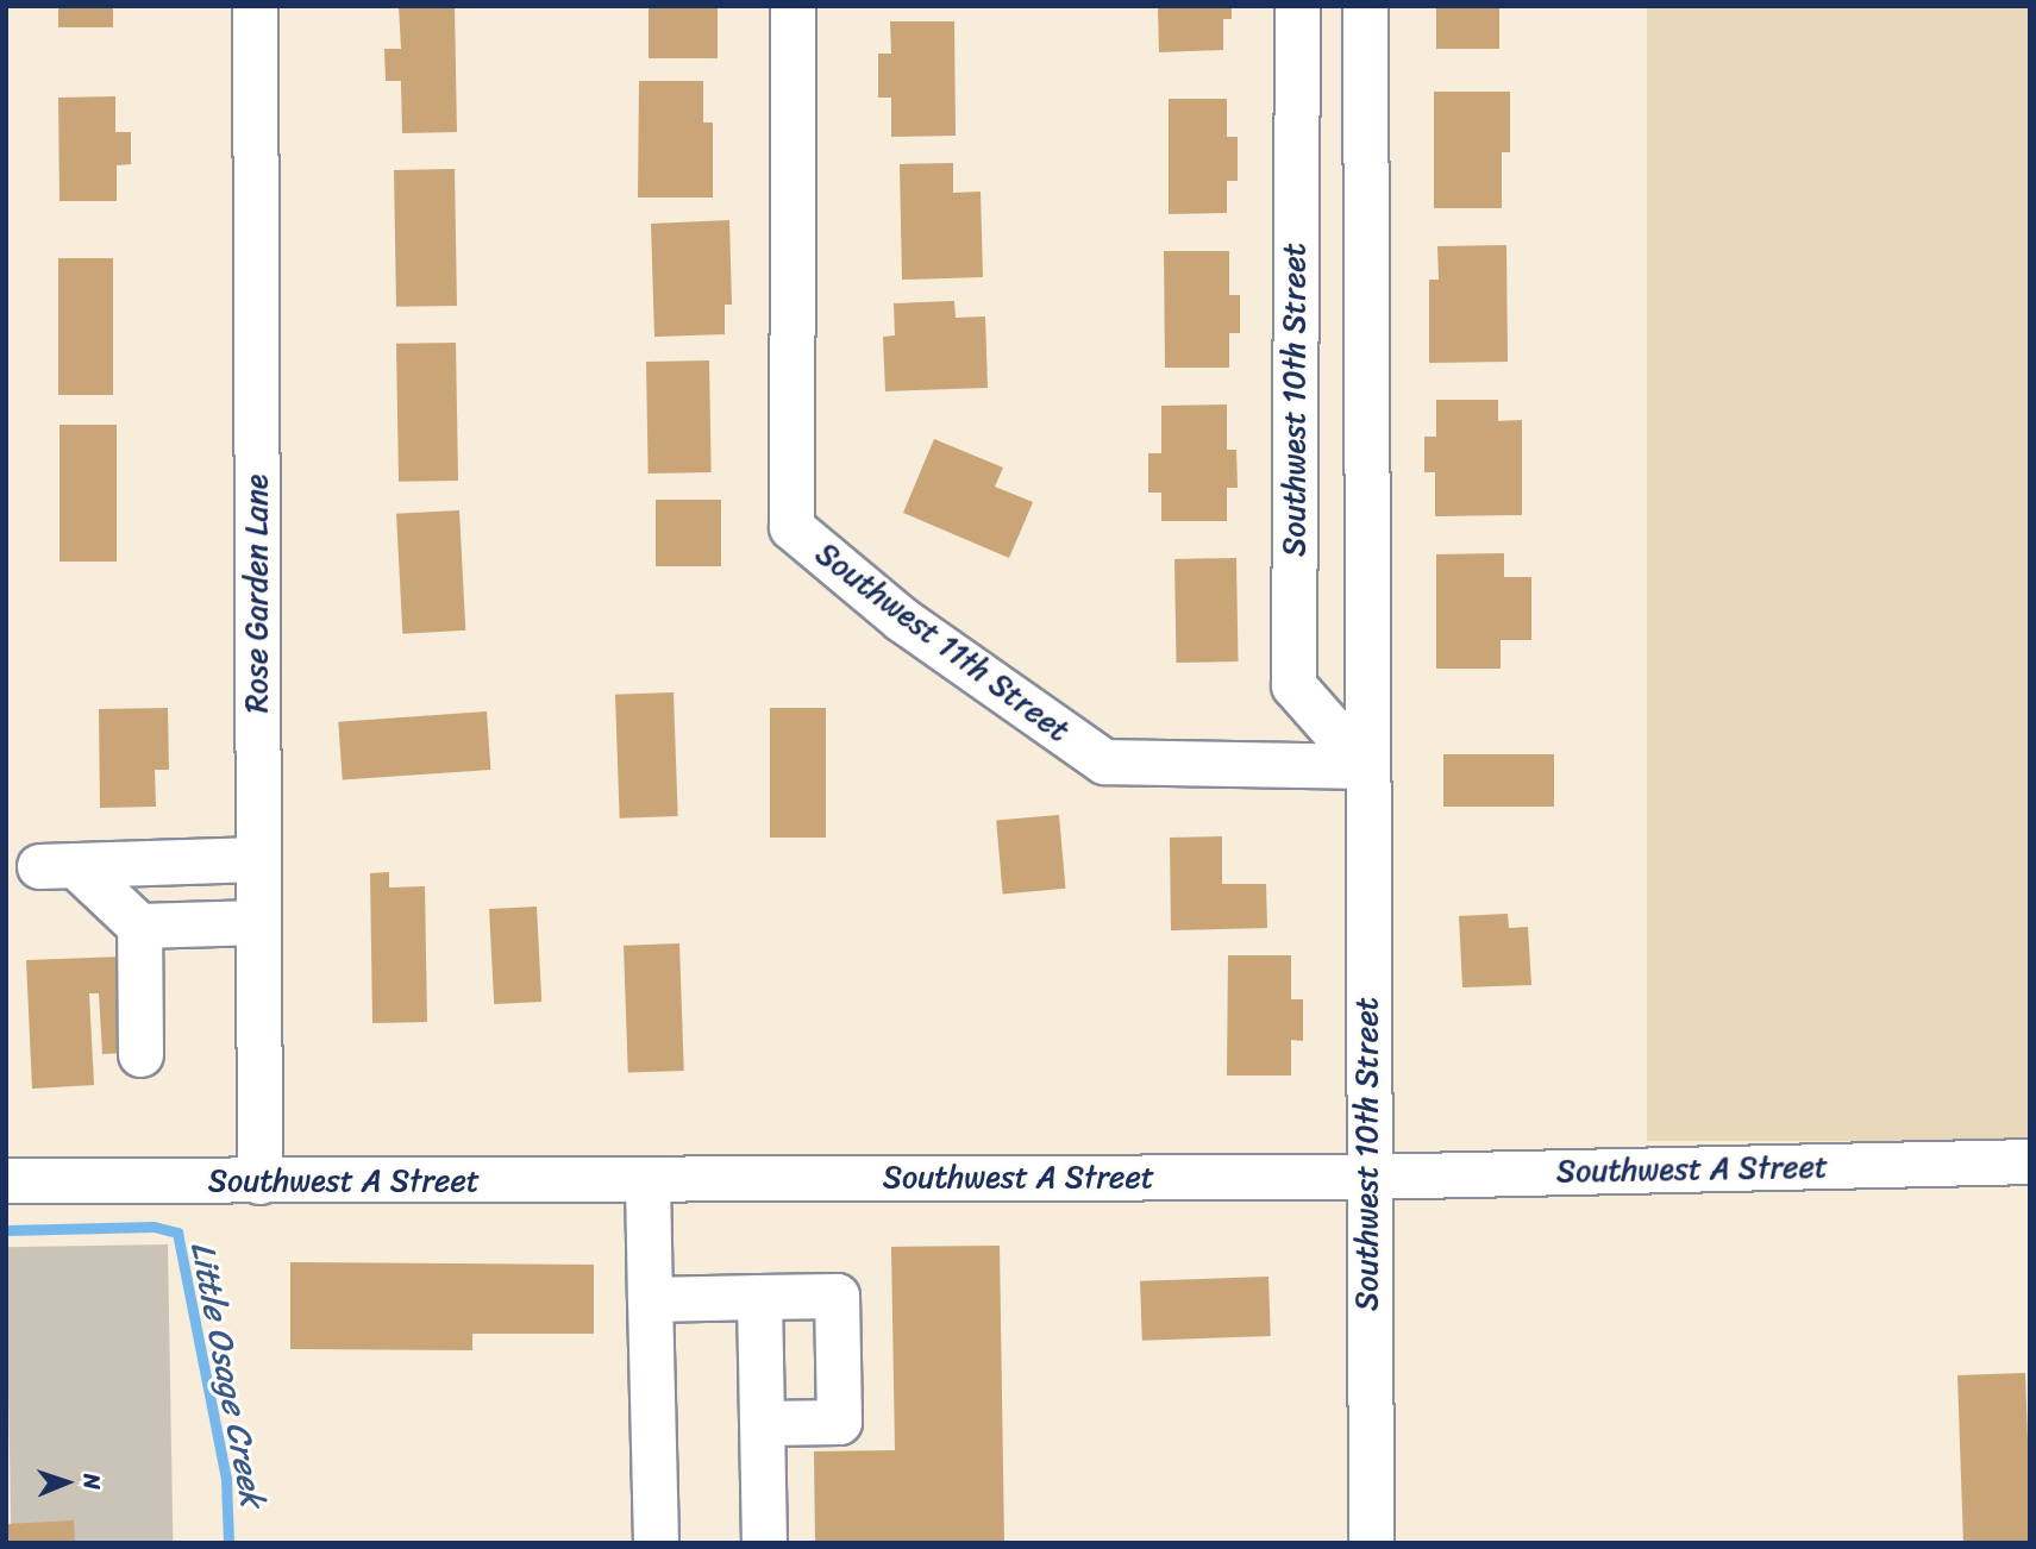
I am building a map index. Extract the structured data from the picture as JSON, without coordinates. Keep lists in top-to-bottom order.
{
  "streets": {
    "street": [
      "Southwest 10th Street",
      "Rose Garden Lane",
      "Southwest 11th Street",
      "Southwest A Street"
    ]
  },
  "crossings": [
    ["Southwest 10th Street", "Southwest 11th Street"],
    ["Southwest 10th Street", "Southwest A Street"],
    ["Rose Garden Lane", "Southwest A Street"]
  ],
  "water": ["Little Osage Creek"],
  "north": "right"
}
